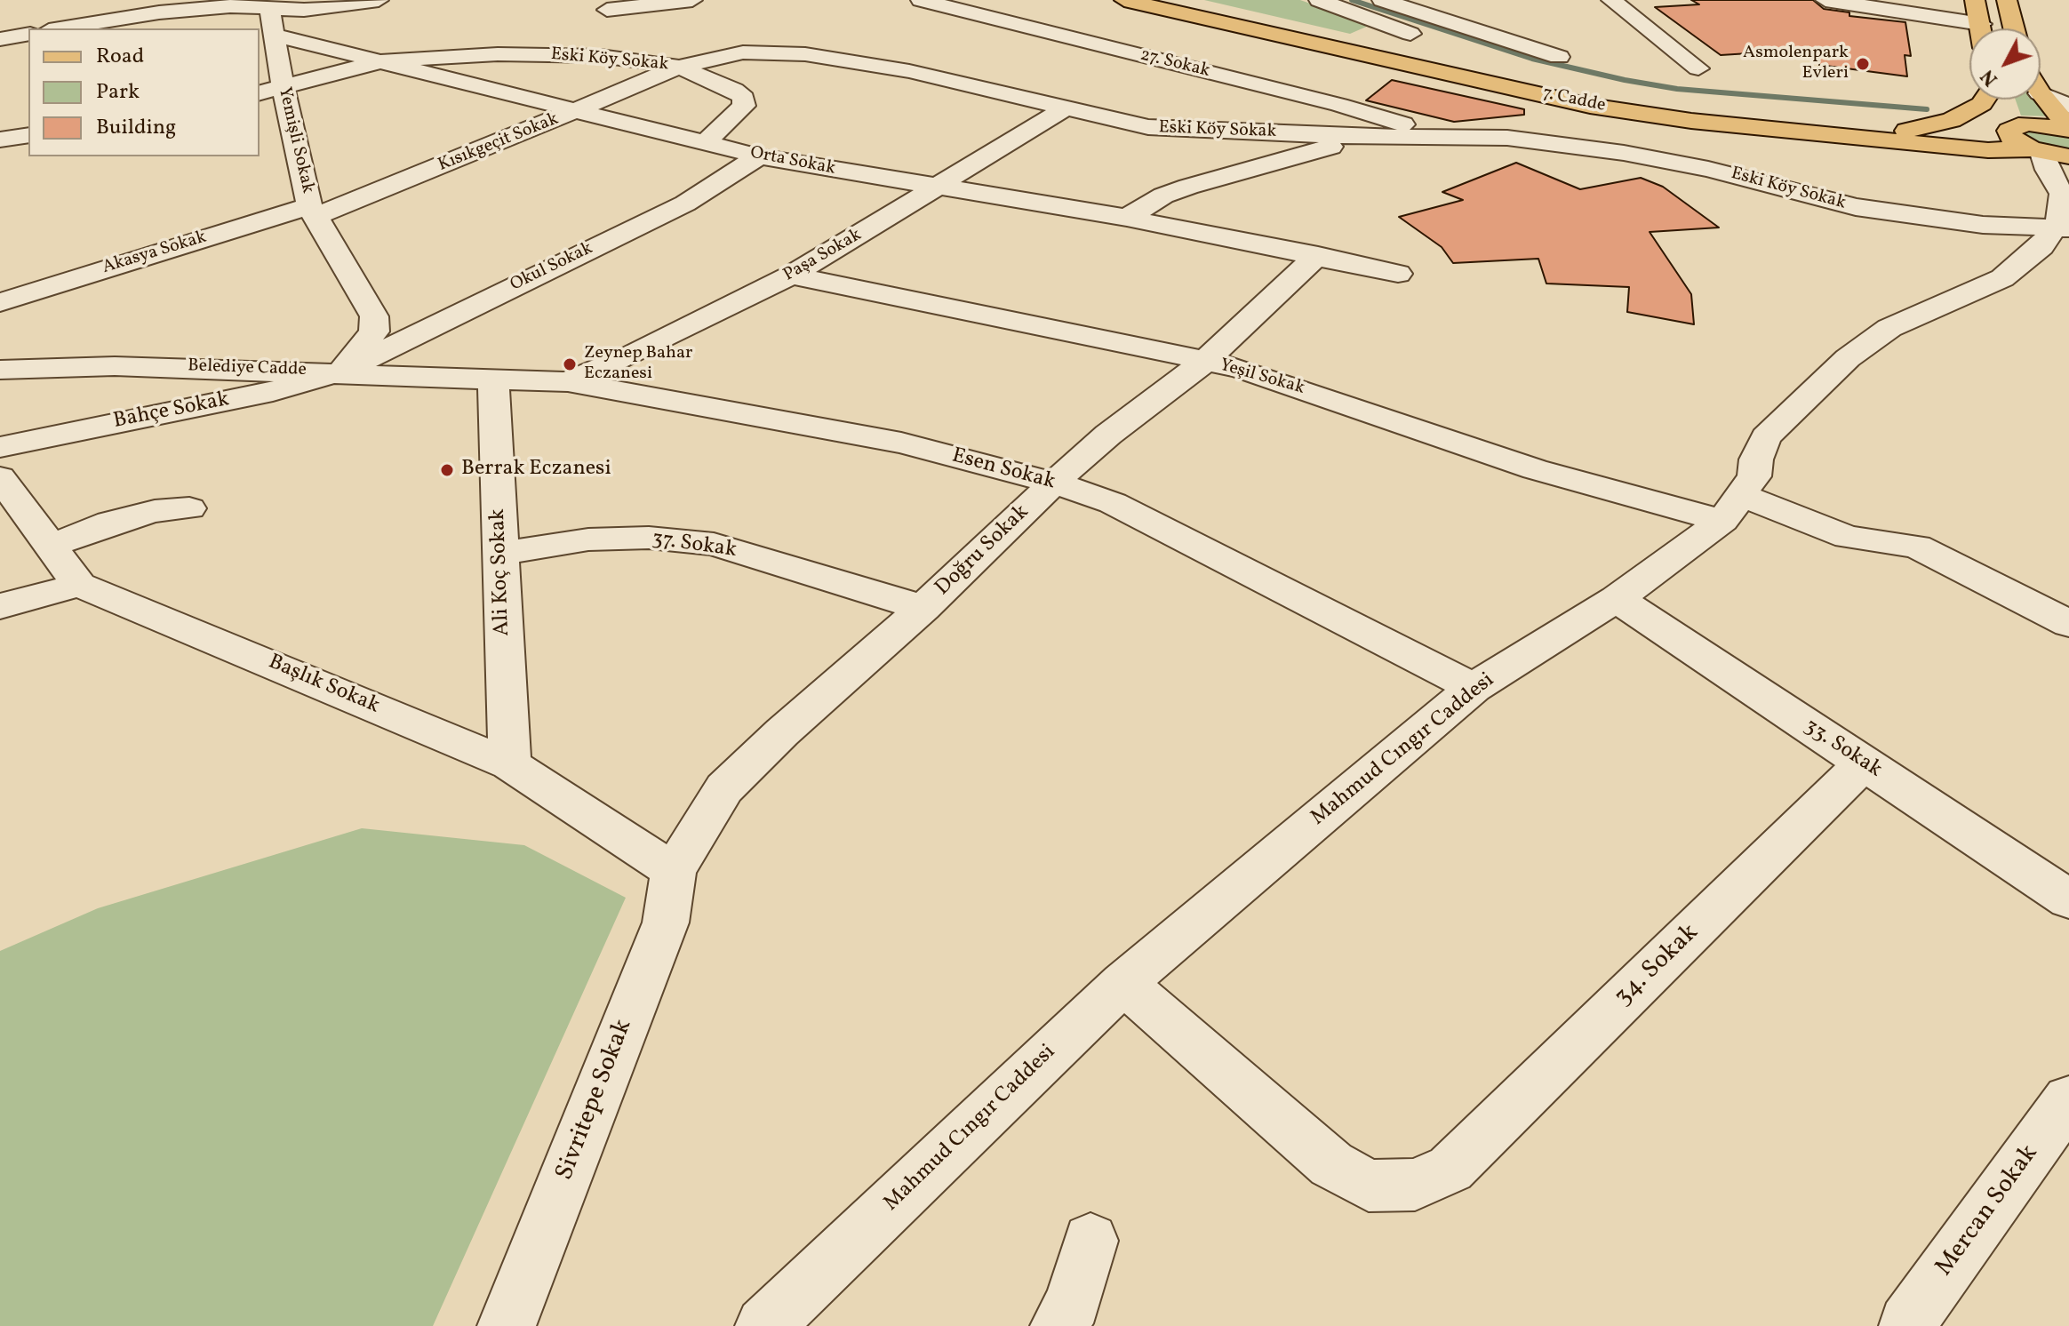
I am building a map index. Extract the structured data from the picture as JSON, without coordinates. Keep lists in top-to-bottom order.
{
  "streets": {
    "main road": ["7. Cadde"],
    "street": [
      "Eski Köy Sokak",
      "27. Sokak",
      "Yemişli Sokak",
      "Kısıkgeçit Sokak",
      "Orta Sokak",
      "Akasya Sokak",
      "Paşa Sokak",
      "Okul Sokak",
      "Belediye Cadde",
      "Yeşil Sokak",
      "Bahçe Sokak",
      "Esen Sokak",
      "37. Sokak",
      "Doğru Sokak",
      "Ali Koç Sokak",
      "Başlık Sokak",
      "33. Sokak",
      "Mahmud Cıngır Caddesi",
      "34. Sokak",
      "Sivritepe Sokak",
      "Mercan Sokak"
    ]
  },
  "crossings": [
    ["Eski Köy Sokak", "27. Sokak"],
    ["Eski Köy Sokak", "Kısıkgeçit Sokak"],
    ["Eski Köy Sokak", "Orta Sokak"],
    ["Eski Köy Sokak", "Paşa Sokak"],
    ["Yemişli Sokak", "Kısıkgeçit Sokak"],
    ["Yemişli Sokak", "Orta Sokak"],
    ["Yemişli Sokak", "Akasya Sokak"],
    ["Yemişli Sokak", "Okul Sokak"],
    ["Yemişli Sokak", "Belediye Cadde"],
    ["Yemişli Sokak", "Bahçe Sokak"],
    ["Kısıkgeçit Sokak", "Orta Sokak"],
    ["Kısıkgeçit Sokak", "Akasya Sokak"],
    ["Orta Sokak", "Paşa Sokak"],
    ["Orta Sokak", "Okul Sokak"],
    ["Orta Sokak", "Doğru Sokak"],
    ["Paşa Sokak", "Yeşil Sokak"],
    ["Paşa Sokak", "Esen Sokak"],
    ["Okul Sokak", "Belediye Cadde"],
    ["Okul Sokak", "Bahçe Sokak"],
    ["Belediye Cadde", "Bahçe Sokak"],
    ["Belediye Cadde", "Esen Sokak"],
    ["Belediye Cadde", "Ali Koç Sokak"],
    ["Yeşil Sokak", "Doğru Sokak"],
    ["Yeşil Sokak", "Mahmud Cıngır Caddesi"],
    ["Esen Sokak", "Doğru Sokak"],
    ["Esen Sokak", "Ali Koç Sokak"],
    ["Esen Sokak", "Mahmud Cıngır Caddesi"],
    ["37. Sokak", "Doğru Sokak"],
    ["37. Sokak", "Ali Koç Sokak"],
    ["Doğru Sokak", "Başlık Sokak"],
    ["Doğru Sokak", "Sivritepe Sokak"],
    ["Ali Koç Sokak", "Başlık Sokak"],
    ["Başlık Sokak", "Sivritepe Sokak"],
    ["33. Sokak", "Mahmud Cıngır Caddesi"],
    ["33. Sokak", "34. Sokak"],
    ["Mahmud Cıngır Caddesi", "34. Sokak"]
  ],
  "places": ["Asmolenpark Evleri", "Zeynep Bahar Eczanesi", "Berrak Eczanesi"],
  "legend": ["Road", "Park", "Building"],
  "north": "bottom left"
}
